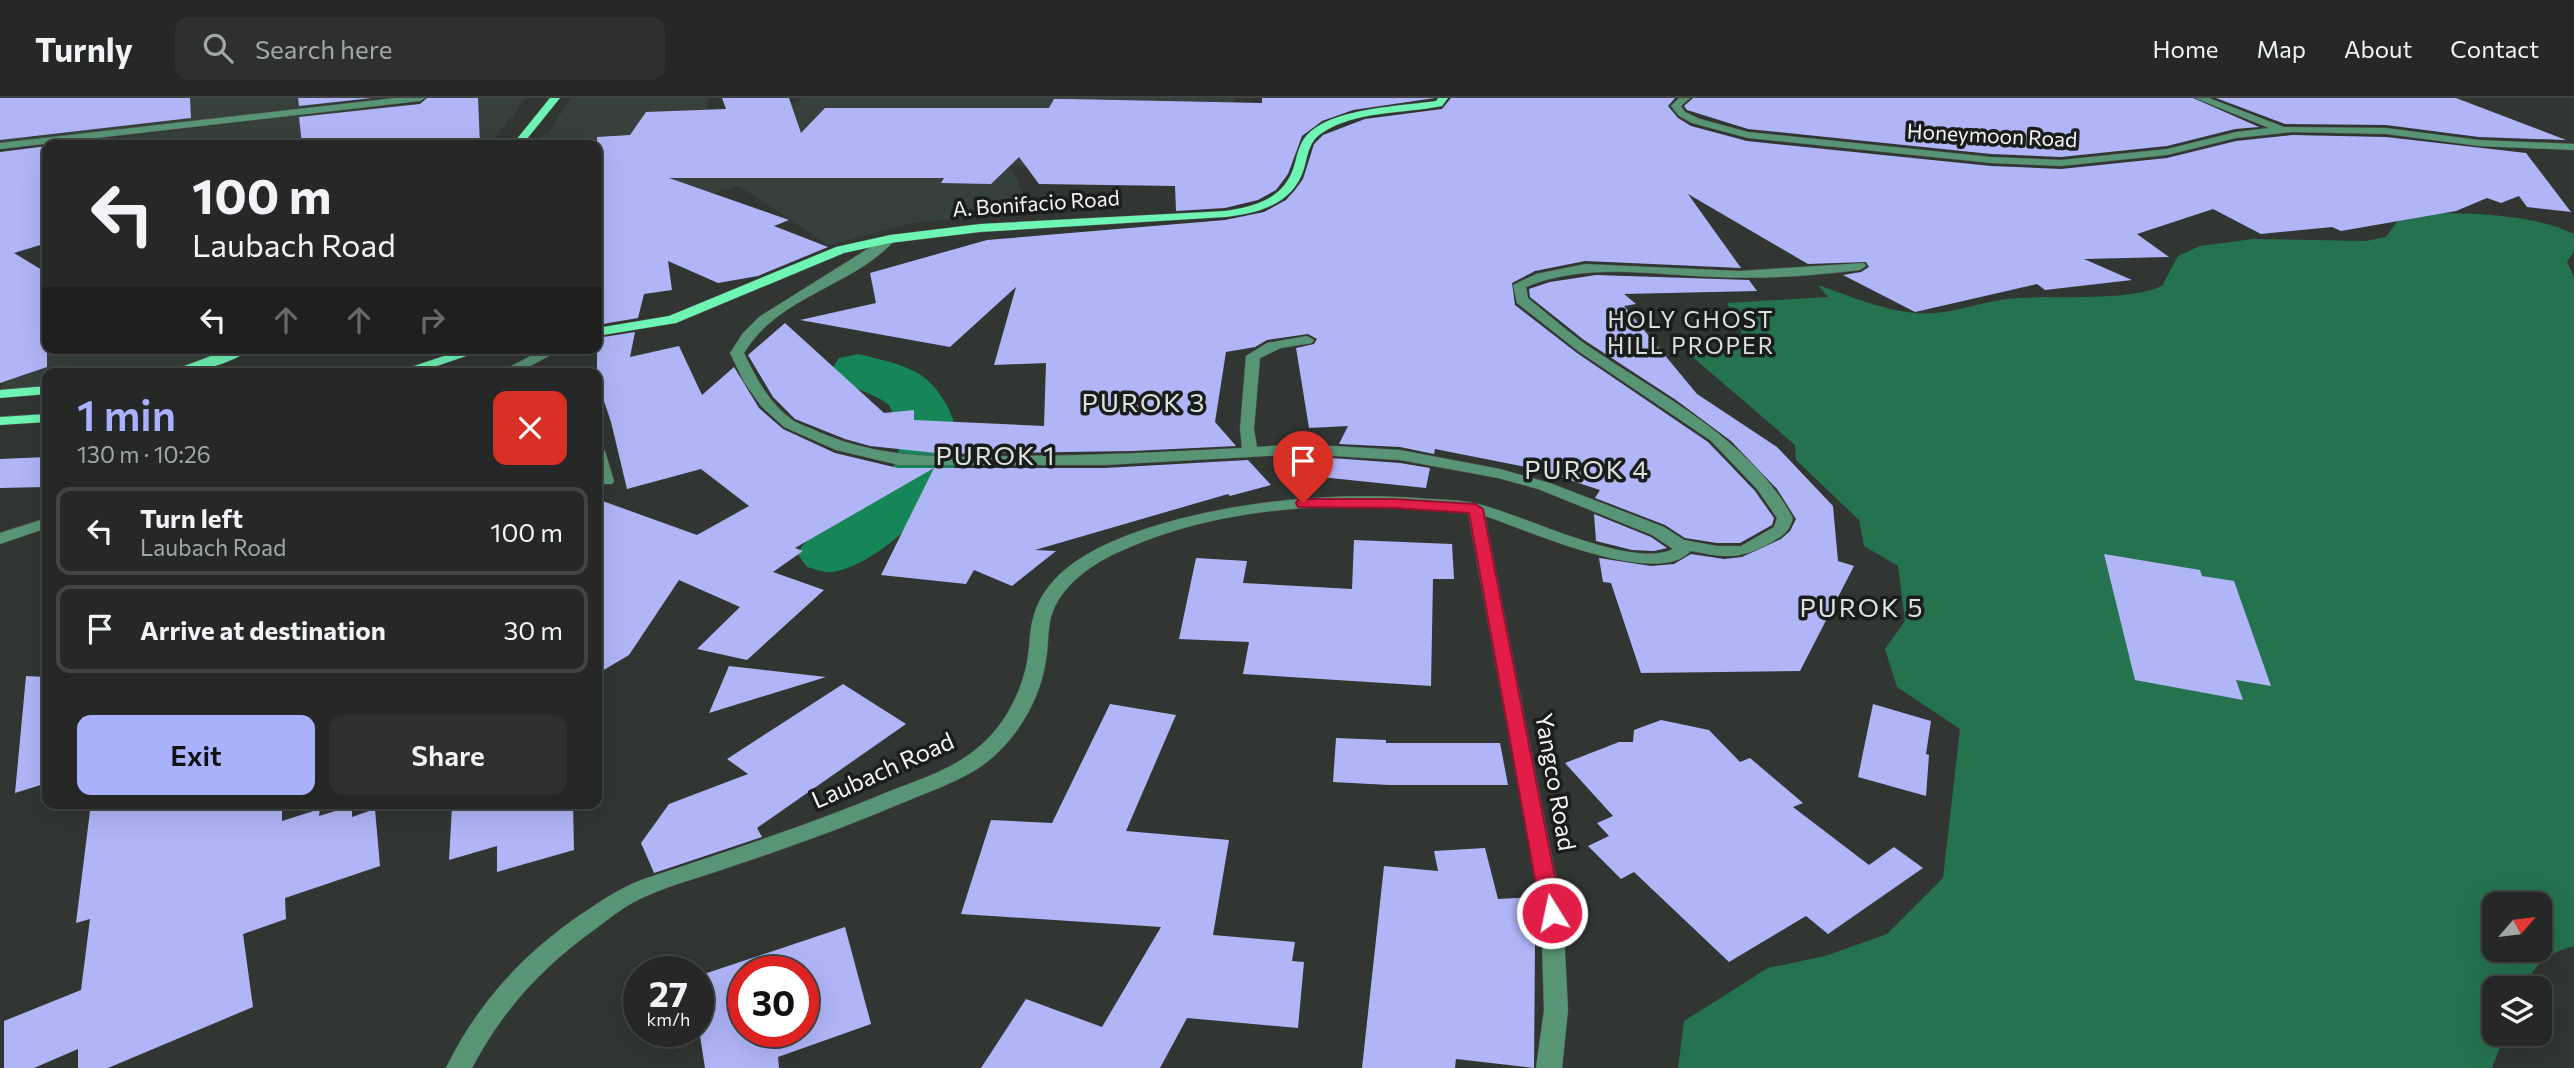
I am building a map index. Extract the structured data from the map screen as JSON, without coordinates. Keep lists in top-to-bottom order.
{
  "streets": {
    "main road": ["A. Bonifacio Road"],
    "street": ["Honeymoon Road", "Laubach Road", "Yangco Road"]
  },
  "crossings": [
    ["Laubach Road", "Yangco Road"]
  ],
  "districts": [
    "HOLY GHOST HILL PROPER",
    "PUROK 3",
    "PUROK 1",
    "PUROK 4",
    "PUROK 5"
  ],
  "north": "top right",
  "page": {
    "header": "Turnly",
    "search": "Search here",
    "nav": [
      "Home",
      "Map",
      "About",
      "Contact"
    ],
    "turn": ["100 m", "Laubach Road"],
    "heading": ["1 min", "130 m · 10:26"],
    "list": [
      {
        "name": "Turn left",
        "note": "Laubach Road",
        "value": "100 m"
      },
      {
        "name": "Arrive at destination",
        "value": "30 m"
      }
    ],
    "buttons": ["Exit", "Share"],
    "speed": "27 km/h",
    "limit": "30"
  }
}
